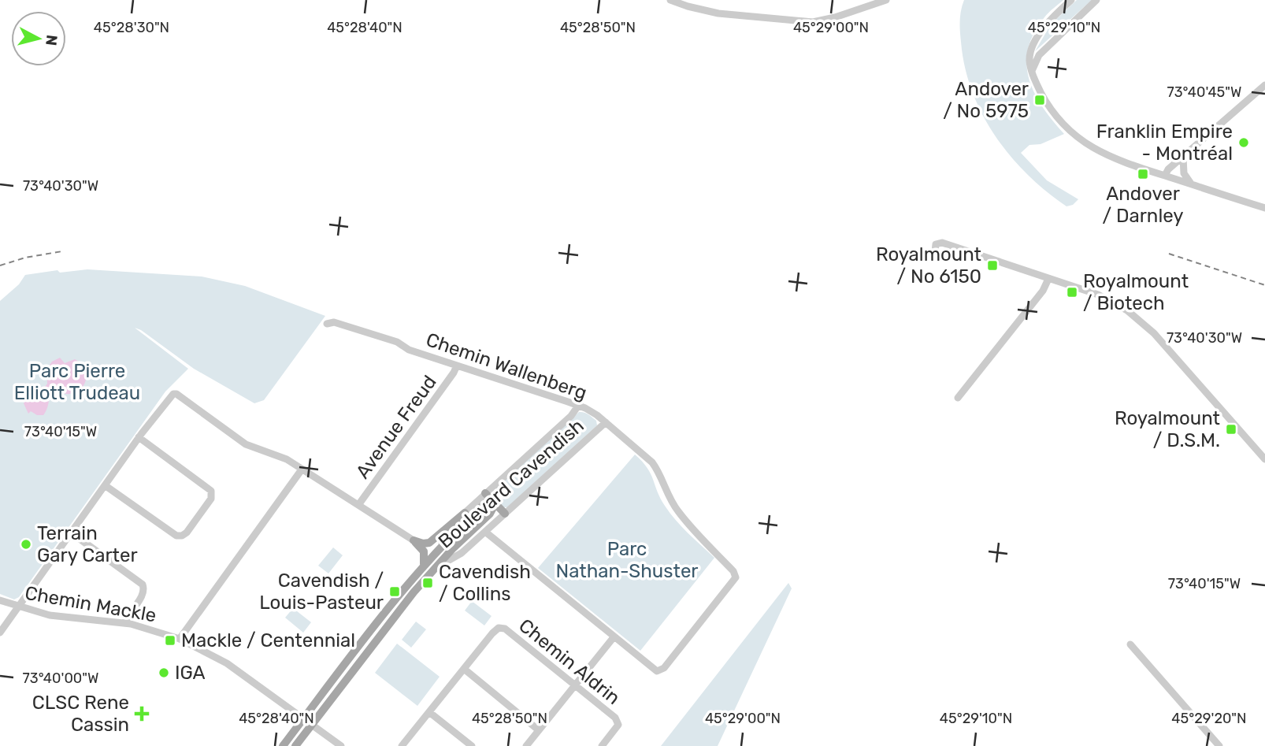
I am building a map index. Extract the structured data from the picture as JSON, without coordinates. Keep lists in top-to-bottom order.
{
  "streets": {
    "main road": ["Boulevard Cavendish"],
    "street": [
      "Chemin Wallenberg",
      "Avenue Freud",
      "Chemin Mackle",
      "Chemin Aldrin"
    ]
  },
  "crossings": [
    ["Chemin Wallenberg", "Avenue Freud"],
    ["Chemin Wallenberg", "Boulevard Cavendish"],
    ["Boulevard Cavendish", "Chemin Mackle"]
  ],
  "parks": ["Parc Pierre Elliott Trudeau", "Parc Nathan-Shuster"],
  "places": {
    "transit": [
      "Andover / No 5975",
      "Andover / Darnley",
      "Royalmount / No 6150",
      "Royalmount / Biotech",
      "Royalmount / D.S.M.",
      "Cavendish / Collins",
      "Cavendish / Louis-Pasteur",
      "Mackle / Centennial"
    ],
    "other": ["Franklin Empire - Montréal", "Terrain Gary Carter", "IGA"],
    "health": ["CLSC Rene Cassin"]
  },
  "north": "right",
  "coordinates": [
    "45°28'30\"N",
    "45°28'40\"N",
    "45°28'50\"N",
    "45°29'00\"N",
    "45°29'10\"N",
    "73°40'45\"W",
    "73°40'30\"W",
    "73°40'15\"W",
    "73°40'00\"W",
    "45°29'20\"N"
  ]
}
